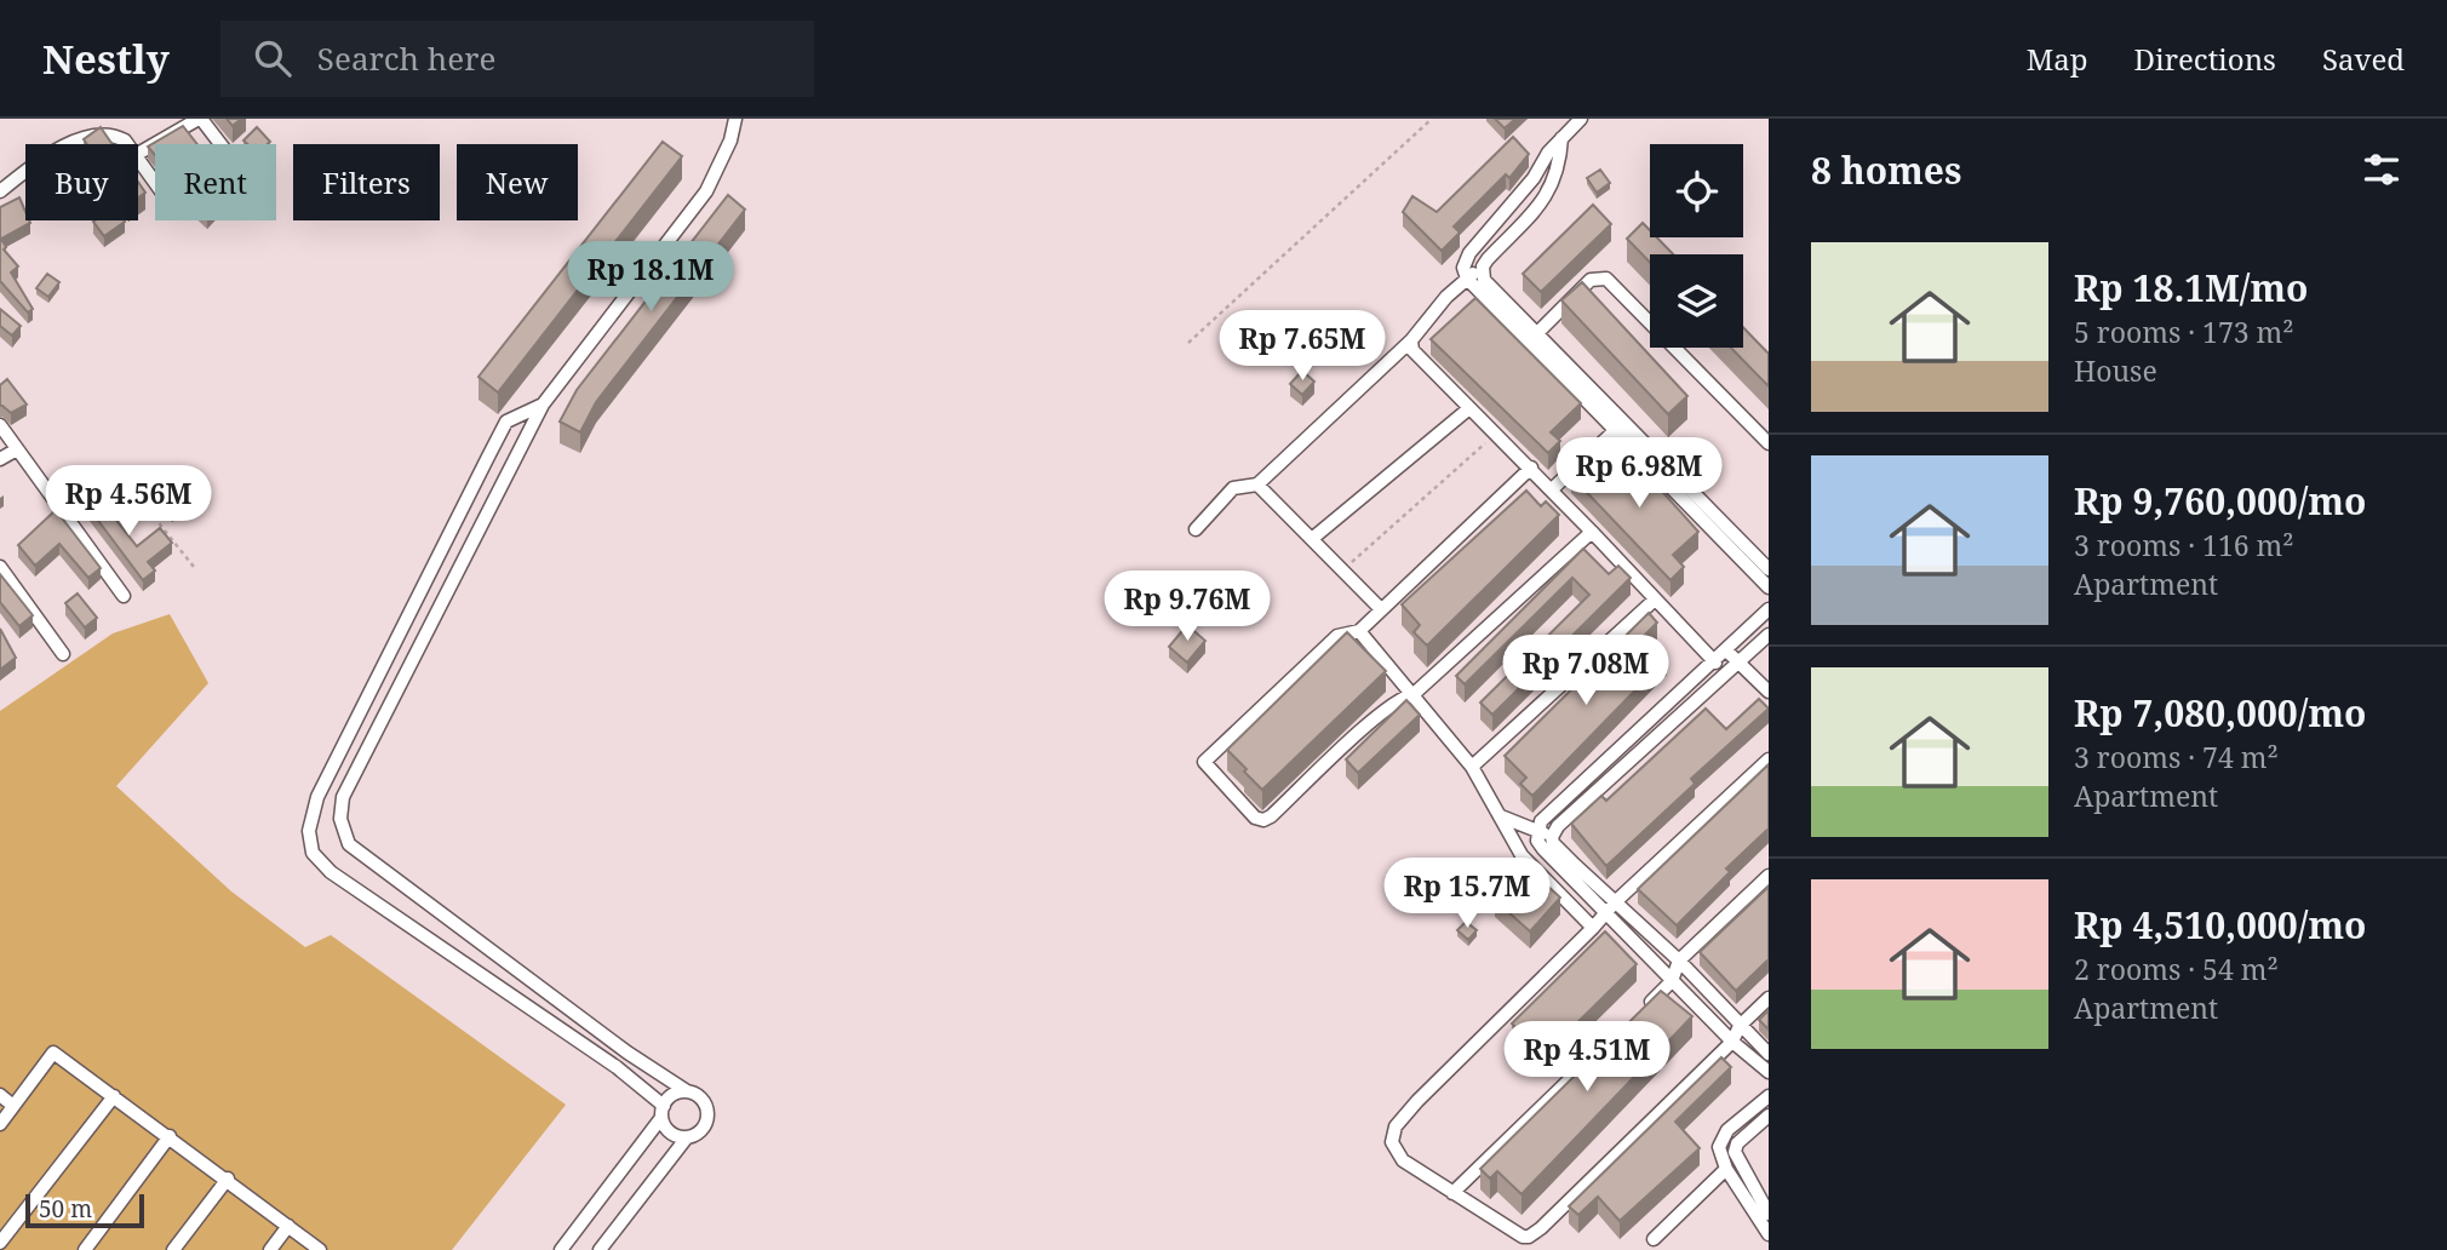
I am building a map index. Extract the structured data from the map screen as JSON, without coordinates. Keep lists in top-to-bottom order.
{
  "scale_bar": "50 m",
  "page": {
    "header": "Nestly",
    "search": "Search here",
    "nav": ["Map", "Directions", "Saved"],
    "heading": "8 homes",
    "chip": [
      "Buy",
      "Rent",
      "Filters",
      "New"
    ],
    "list": [
      {
        "name": "Rp 18.1M/mo",
        "note": "5 rooms · 173 m² · House"
      },
      {
        "name": "Rp 9,760,000/mo",
        "note": "3 rooms · 116 m² · Apartment"
      },
      {
        "name": "Rp 7,080,000/mo",
        "note": "3 rooms · 74 m² · Apartment"
      },
      {
        "name": "Rp 4,510,000/mo",
        "note": "2 rooms · 54 m² · Apartment"
      }
    ],
    "price": [
      "Rp 18.1M",
      "Rp 7.65M",
      "Rp 6.98M",
      "Rp 4.56M",
      "Rp 9.76M",
      "Rp 7.08M",
      "Rp 15.7M",
      "Rp 4.51M"
    ],
    "scale": "50 m"
  }
}
